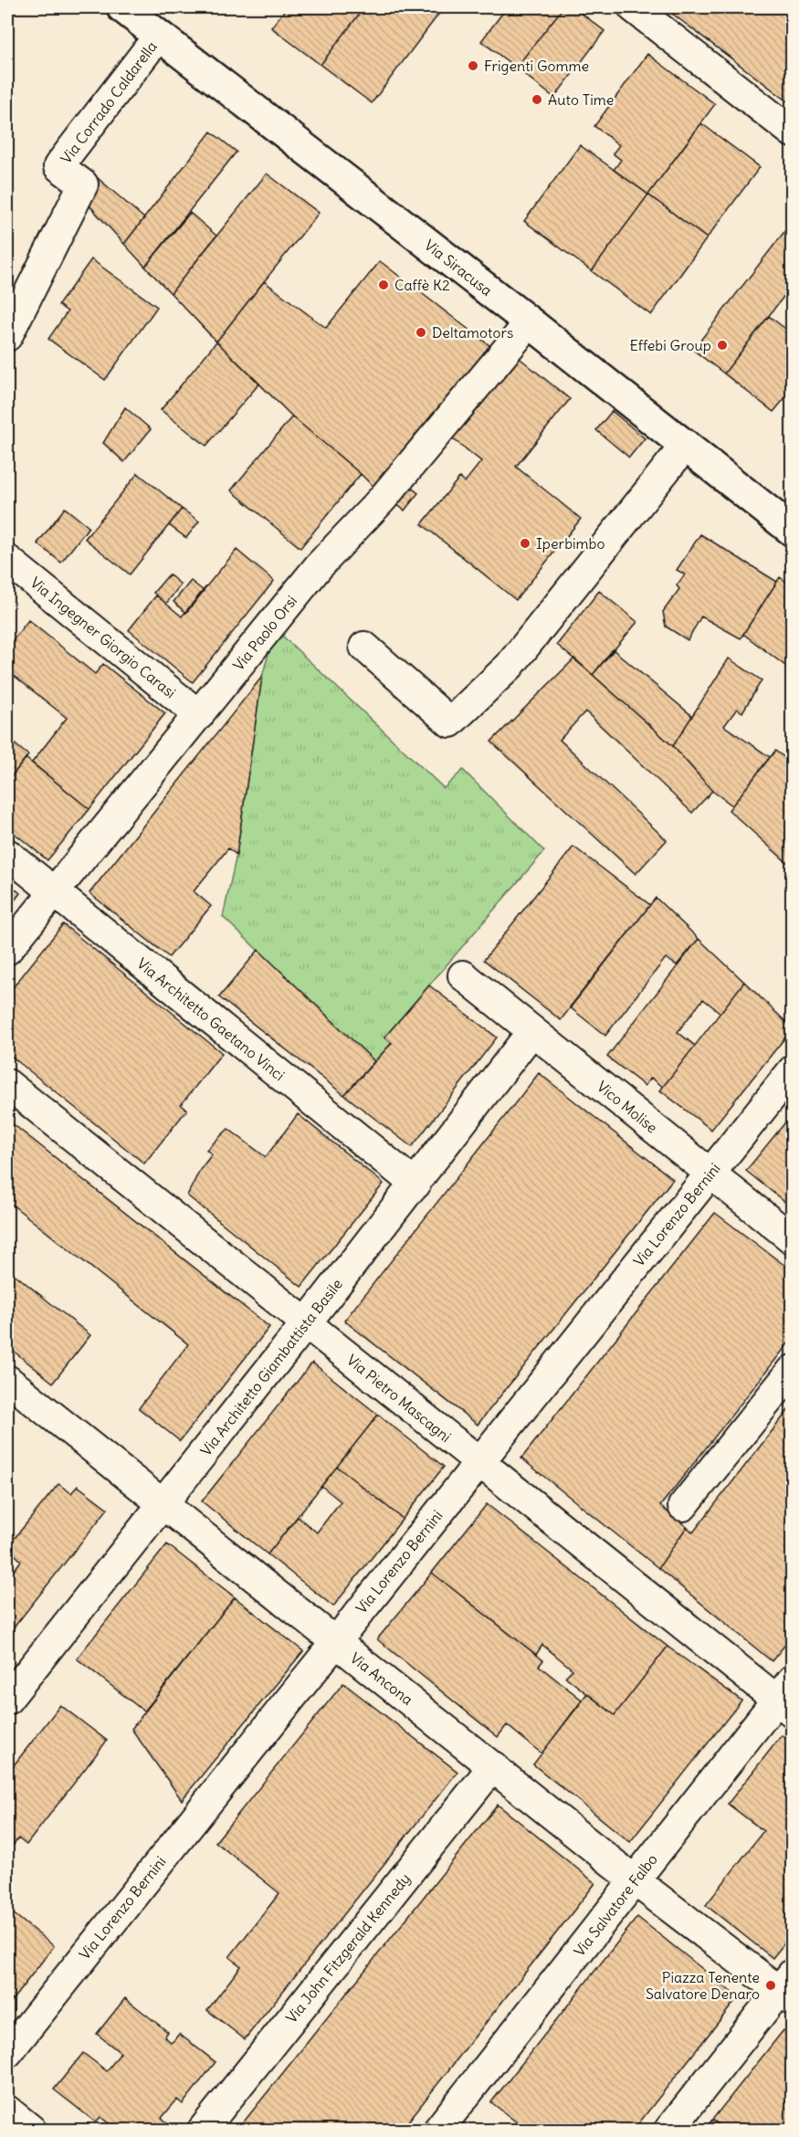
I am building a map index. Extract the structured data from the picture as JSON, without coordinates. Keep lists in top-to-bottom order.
{
  "streets": {
    "main road": ["Via Siracusa"],
    "street": [
      "Via Corrado Caldarella",
      "Via Paolo Orsi",
      "Via Ingegner Giorgio Carasi",
      "Via Architetto Gaetano Vinci",
      "Vico Molise",
      "Via Lorenzo Bernini",
      "Via Architetto Giambattista Basile",
      "Via Pietro Mascagni",
      "Via Ancona",
      "Via Salvatore Falbo",
      "Via John Fitzgerald Kennedy"
    ]
  },
  "crossings": [
    ["Via Corrado Caldarella", "Via Siracusa"],
    ["Via Siracusa", "Via Paolo Orsi"],
    ["Via Paolo Orsi", "Via Ingegner Giorgio Carasi"],
    ["Via Paolo Orsi", "Via Architetto Gaetano Vinci"],
    ["Via Architetto Gaetano Vinci", "Via Architetto Giambattista Basile"],
    ["Vico Molise", "Via Lorenzo Bernini"],
    ["Vico Molise", "Via Architetto Giambattista Basile"],
    ["Via Lorenzo Bernini", "Via Pietro Mascagni"],
    ["Via Lorenzo Bernini", "Via Ancona"],
    ["Via Architetto Giambattista Basile", "Via Pietro Mascagni"],
    ["Via Architetto Giambattista Basile", "Via Ancona"],
    ["Via Pietro Mascagni", "Via Salvatore Falbo"],
    ["Via Ancona", "Via Salvatore Falbo"],
    ["Via Ancona", "Via John Fitzgerald Kennedy"]
  ],
  "places": [
    "Frigenti Gomme",
    "Auto Time",
    "Caffè K2",
    "Deltamotors",
    "Effebi Group",
    "Iperbimbo",
    "Piazza Tenente Salvatore Denaro"
  ]
}
